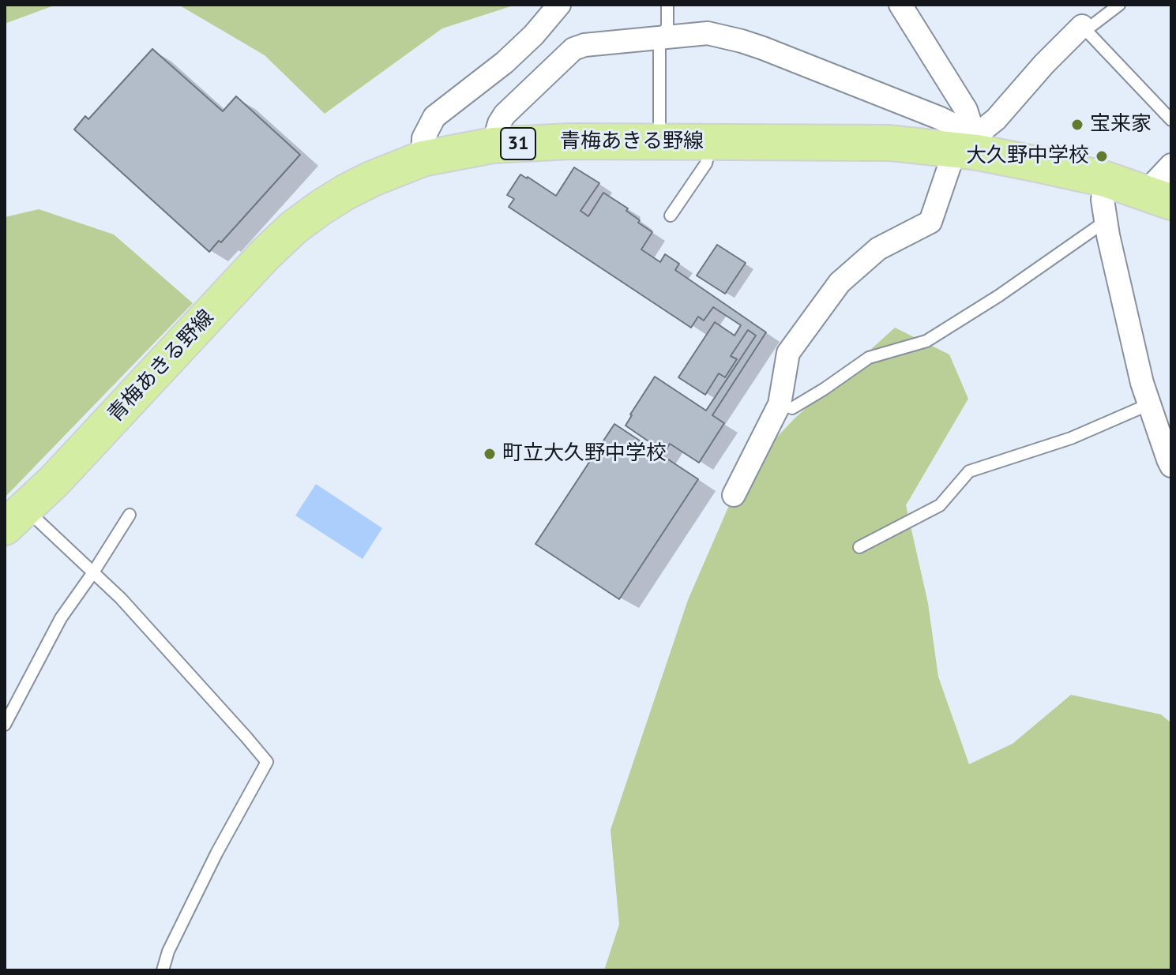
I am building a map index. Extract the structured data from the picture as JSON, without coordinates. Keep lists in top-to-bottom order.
{
  "streets": {
    "main road": ["青梅あきる野線", "31"]
  },
  "places": ["宝来家", "大久野中学校", "町立大久野中学校"]
}
